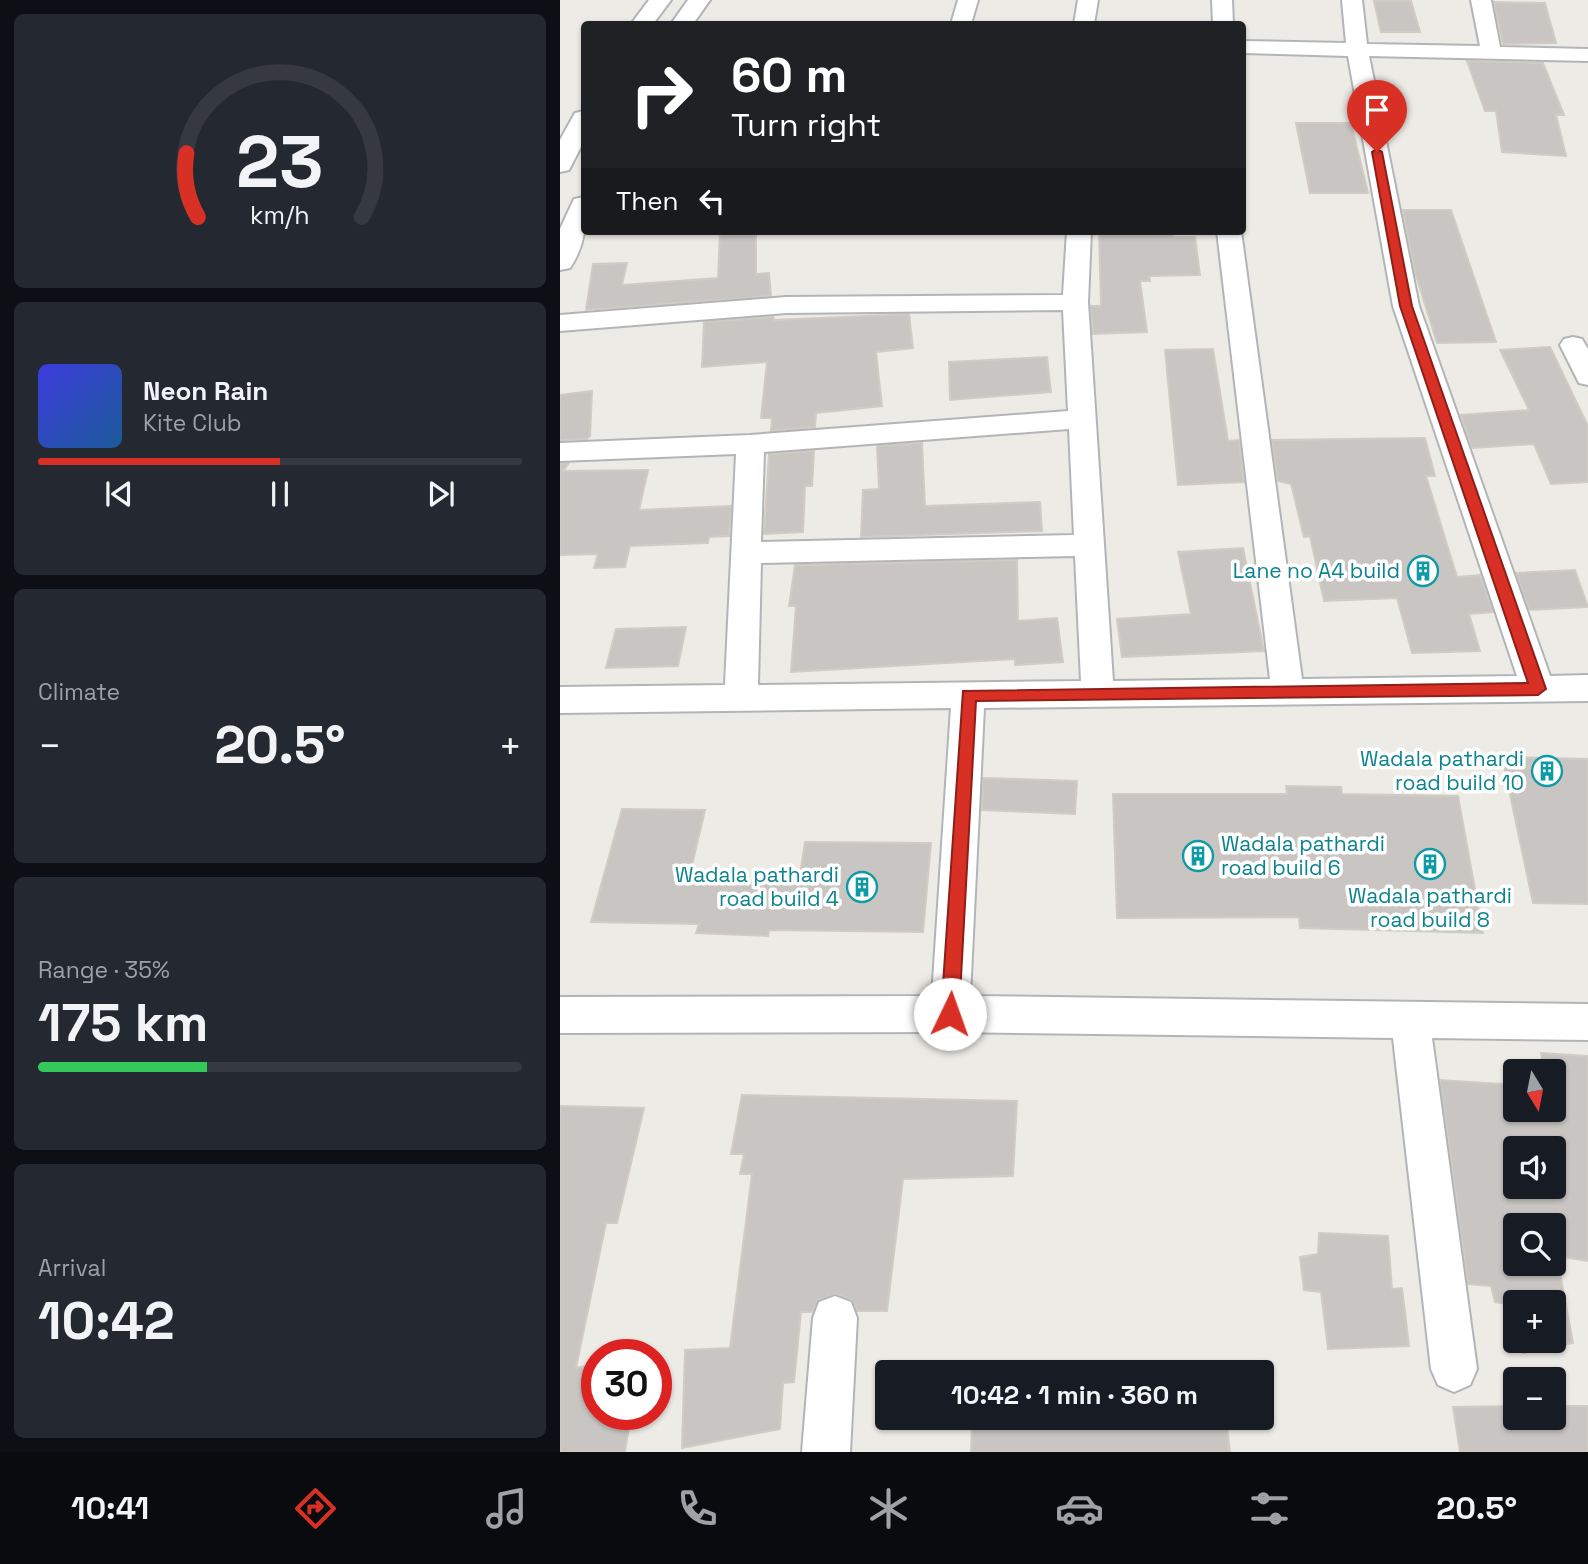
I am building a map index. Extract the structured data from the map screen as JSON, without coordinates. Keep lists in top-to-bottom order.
{
  "places": {
    "building": [
      "Lane no A4 build",
      "Wadala pathardi road build 10",
      "Wadala pathardi road build 6",
      "Wadala pathardi road build 8",
      "Wadala pathardi road build 4"
    ]
  },
  "north": "bottom",
  "page": {
    "turn": ["60 m", "Turn right"],
    "then": "Then",
    "song": ["Neon Rain", "Kite Club"],
    "tile": [
      "Climate",
      ["Range · 35%", "175 km"],
      ["Arrival", "10:42"]
    ],
    "heat": ["−", "20.5°", "+"],
    "map_buttons": ["+", "−"],
    "limit": "30",
    "trip": "10:42 · 1 min · 360 m",
    "tabs": ["10:41", "20.5°"],
    "gauge": ["23", "km/h"]
  }
}
